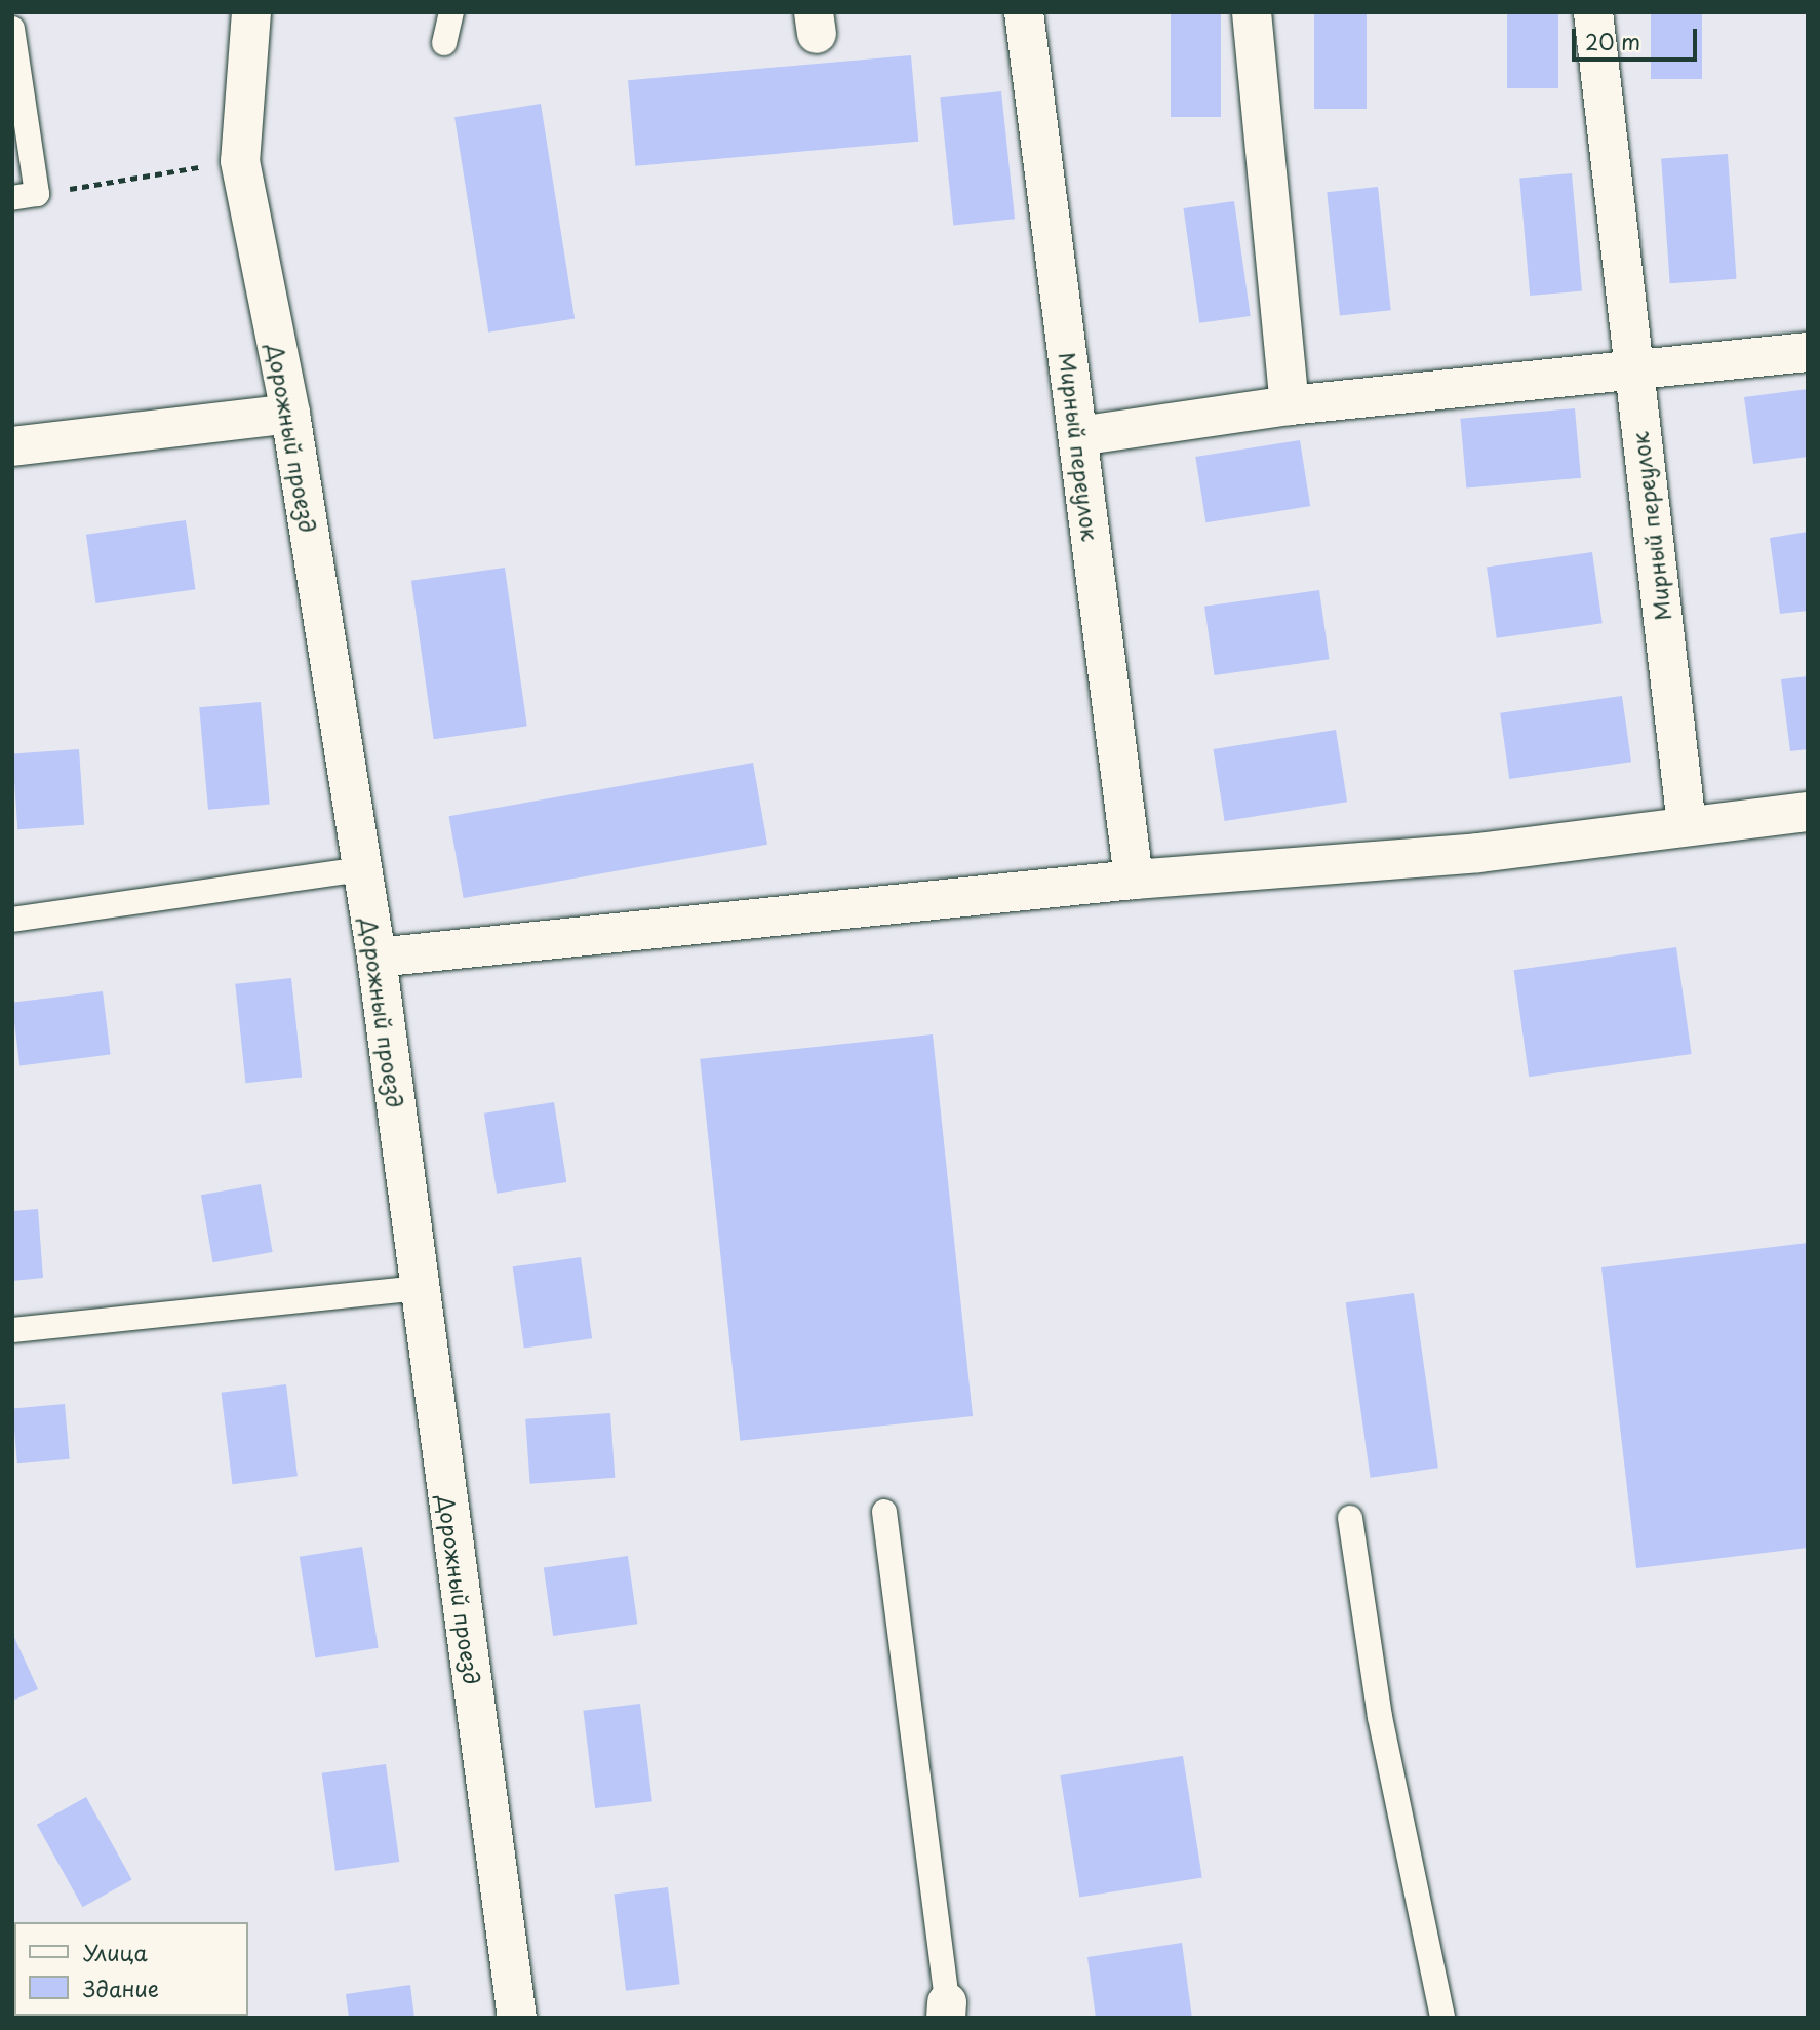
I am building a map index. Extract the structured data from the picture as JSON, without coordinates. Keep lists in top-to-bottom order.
{
  "streets": {
    "street": ["Дорожный проезд", "Мирный переулок"]
  },
  "legend": ["Улица", "Здание"],
  "scale_bar": "20 m"
}
